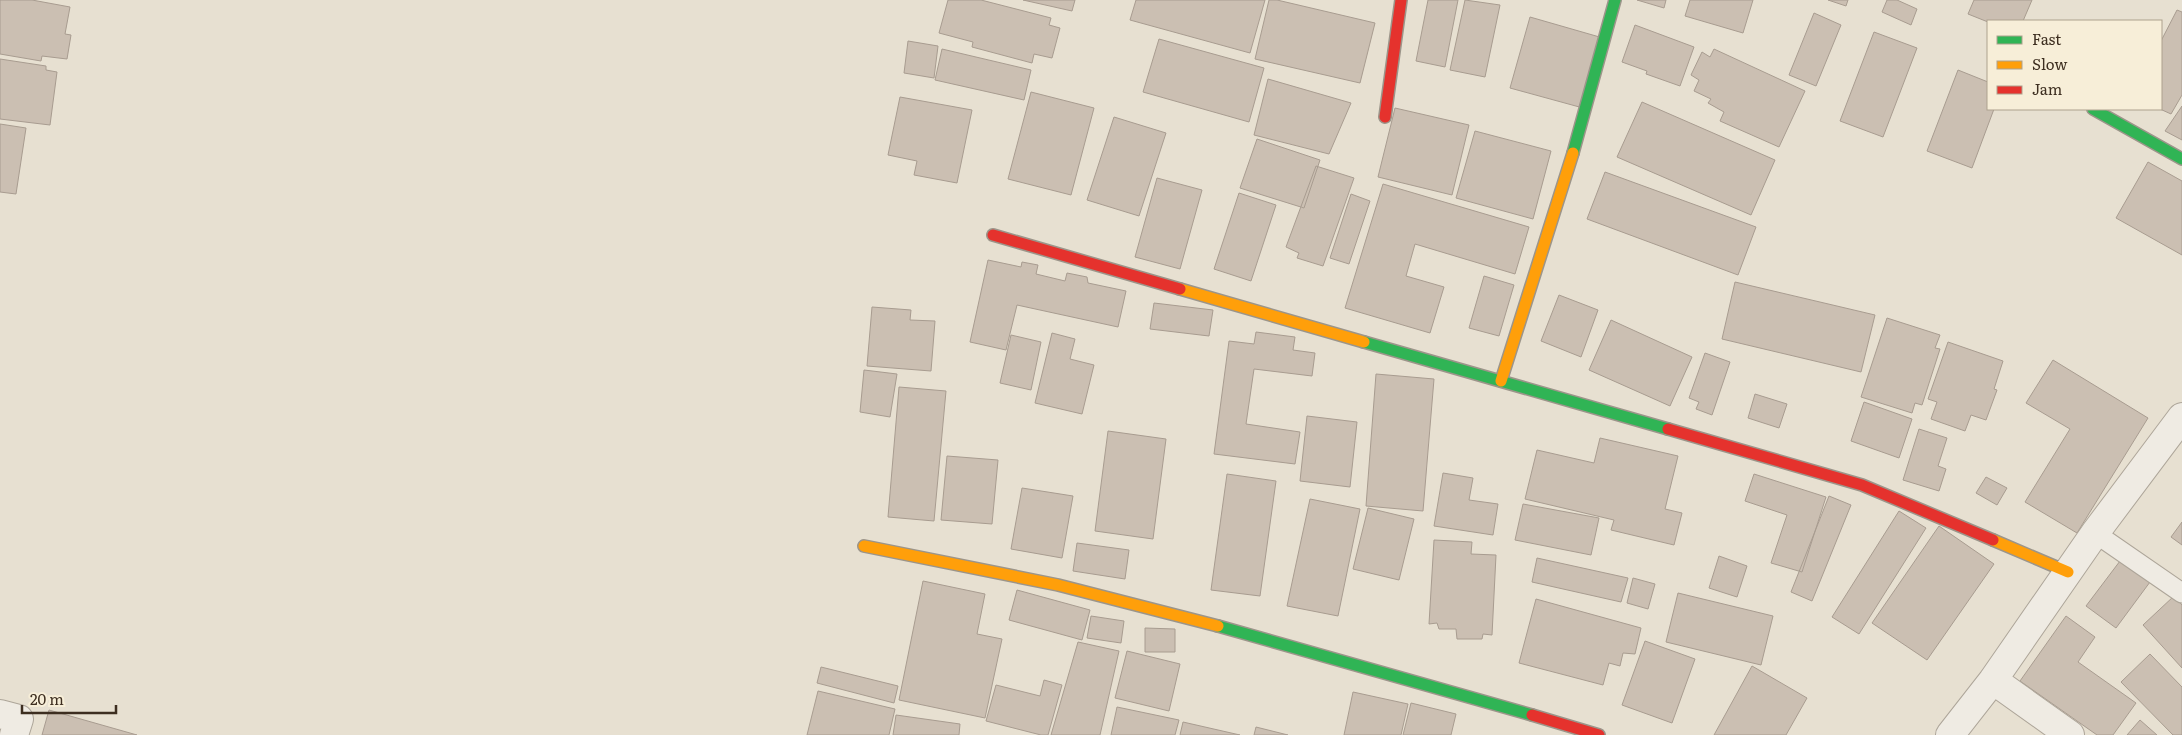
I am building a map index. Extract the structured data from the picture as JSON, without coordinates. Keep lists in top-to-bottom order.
{
  "legend": ["Fast", "Slow", "Jam"],
  "scale_bar": "20 m"
}
